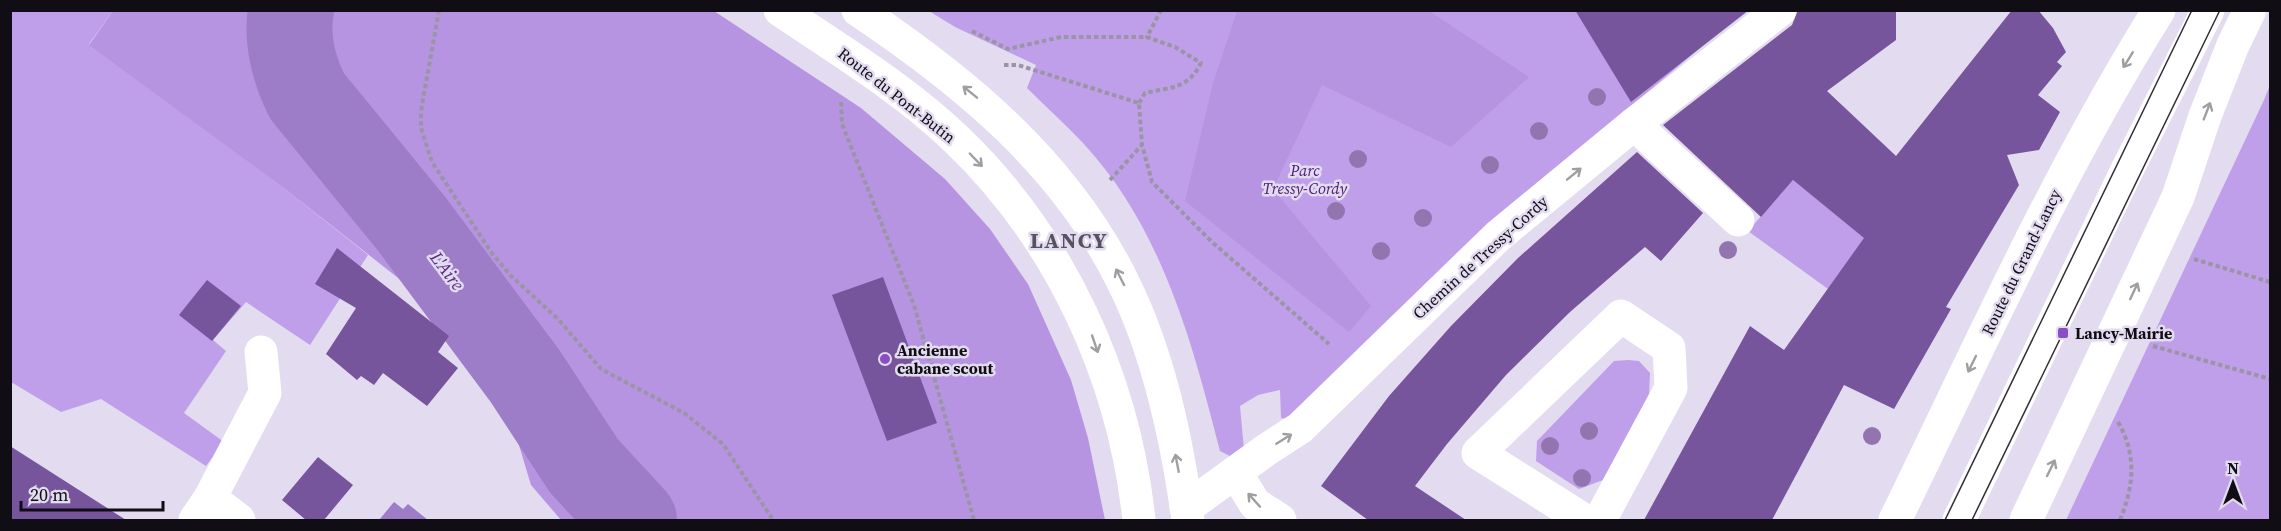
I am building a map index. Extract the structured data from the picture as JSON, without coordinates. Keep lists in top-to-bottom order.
{
  "streets": {
    "main road": ["Route du Pont-Butin", "Chemin de Tressy-Cordy", "Route du Grand-Lancy"]
  },
  "one_way": ["Chemin de Tressy-Cordy"],
  "districts": ["LANCY"],
  "water": ["L'Aire"],
  "parks": ["Parc Tressy-Cordy"],
  "places": {
    "transit": ["Lancy-Mairie"],
    "other": ["Ancienne cabane scout"]
  },
  "scale_bar": "20 m",
  "north": "top"
}
